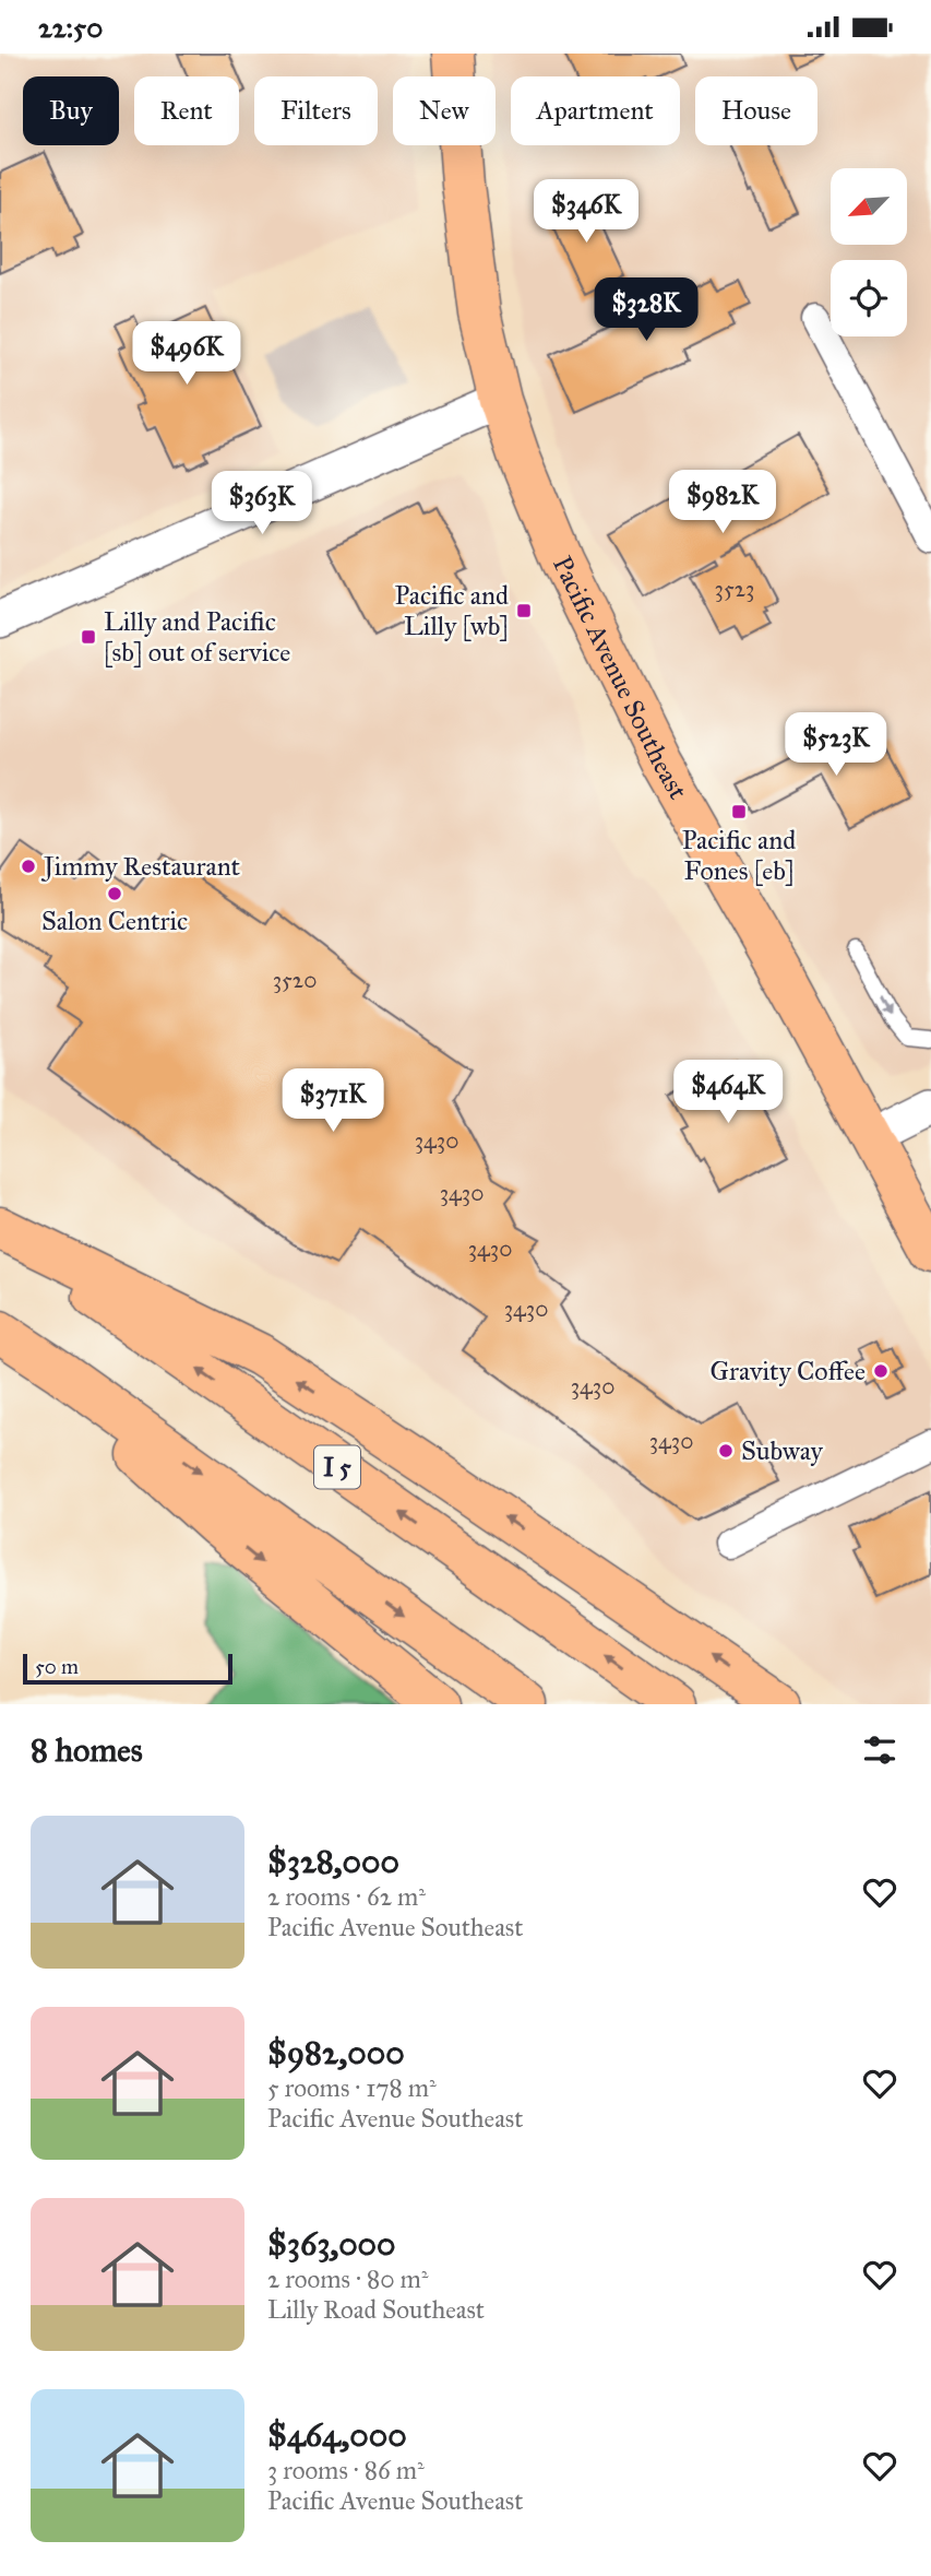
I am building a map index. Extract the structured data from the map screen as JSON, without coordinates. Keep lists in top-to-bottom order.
{
  "streets": {
    "main road": ["Pacific Avenue Southeast", "I 5"]
  },
  "places": {
    "transit": ["Pacific and Lilly [wb]", "Lilly and Pacific [sb] out of service", "Pacific and Fones [eb]"],
    "other": [
      "Jimmy Restaurant",
      "Salon Centric",
      "Gravity Coffee",
      "Subway"
    ]
  },
  "house_numbers": [
    "3523",
    "3520",
    "3430",
    "3430",
    "3430",
    "3430",
    "3430",
    "3430"
  ],
  "scale_bar": "50 m",
  "north": "bottom left",
  "page": {
    "status": "22:50",
    "chip": [
      "Buy",
      "Rent",
      "Filters",
      "New",
      "Apartment",
      "House"
    ],
    "price": [
      "$346K",
      "$328K",
      "$496K",
      "$982K",
      "$363K",
      "$523K",
      "$464K",
      "$371K"
    ],
    "scale": "50 m",
    "heading": "8 homes",
    "list": [
      {
        "name": "$328,000",
        "note": "2 rooms · 62 m² · Pacific Avenue Southeast"
      },
      {
        "name": "$982,000",
        "note": "5 rooms · 178 m² · Pacific Avenue Southeast"
      },
      {
        "name": "$363,000",
        "note": "2 rooms · 80 m² · Lilly Road Southeast"
      },
      {
        "name": "$464,000",
        "note": "3 rooms · 86 m² · Pacific Avenue Southeast"
      }
    ]
  }
}
